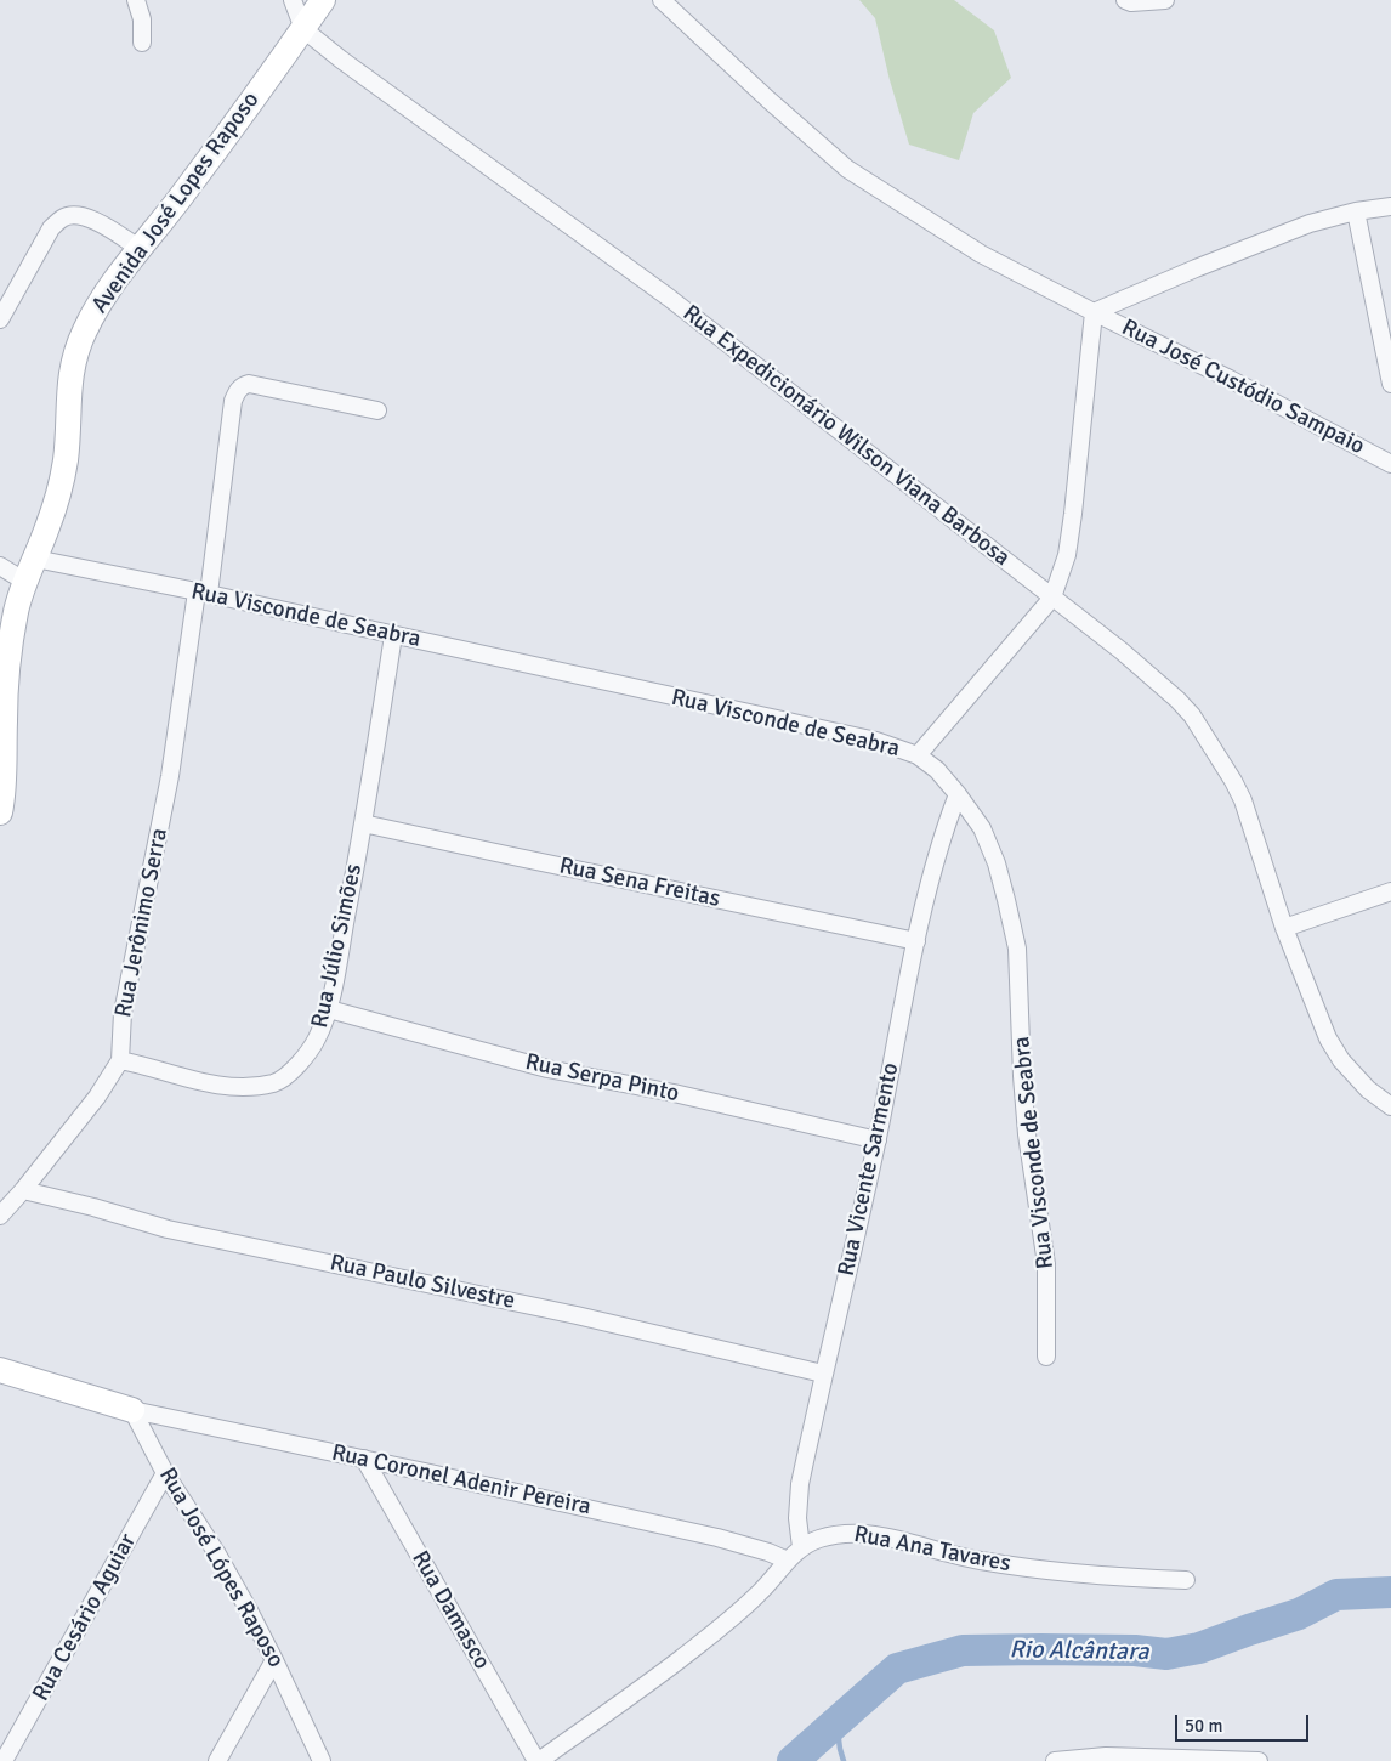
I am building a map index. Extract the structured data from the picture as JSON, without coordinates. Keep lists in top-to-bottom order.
{
  "streets": {
    "street": [
      "Avenida José Lopes Raposo",
      "Rua José Custódio Sampaio",
      "Rua Expedicionário Wilson Viana Barbosa",
      "Rua Visconde de Seabra",
      "Rua Sena Freitas",
      "Rua Jerônimo Serra",
      "Rua Júlio Simões",
      "Rua Serpa Pinto",
      "Rua Vicente Sarmento",
      "Rua Paulo Silvestre",
      "Rua Coronel Adenir Pereira",
      "Rua Ana Tavares",
      "Rua José Lópes Raposo",
      "Rua Damasco",
      "Rua Cesário Aguiar"
    ]
  },
  "crossings": [
    ["Avenida José Lopes Raposo", "Rua Expedicionário Wilson Viana Barbosa"],
    ["Avenida José Lopes Raposo", "Rua Visconde de Seabra"],
    ["Rua Visconde de Seabra", "Rua Jerônimo Serra"],
    ["Rua Visconde de Seabra", "Rua Júlio Simões"],
    ["Rua Visconde de Seabra", "Rua Vicente Sarmento"],
    ["Rua Sena Freitas", "Rua Júlio Simões"],
    ["Rua Sena Freitas", "Rua Vicente Sarmento"],
    ["Rua Jerônimo Serra", "Rua Júlio Simões"],
    ["Rua Jerônimo Serra", "Rua Paulo Silvestre"],
    ["Rua Júlio Simões", "Rua Serpa Pinto"],
    ["Rua Serpa Pinto", "Rua Vicente Sarmento"],
    ["Rua Vicente Sarmento", "Rua Paulo Silvestre"],
    ["Rua Vicente Sarmento", "Rua Ana Tavares"],
    ["Rua Coronel Adenir Pereira", "Rua Ana Tavares"],
    ["Rua Coronel Adenir Pereira", "Rua José Lópes Raposo"],
    ["Rua Coronel Adenir Pereira", "Rua Damasco"],
    ["Rua Ana Tavares", "Rua Damasco"],
    ["Rua José Lópes Raposo", "Rua Cesário Aguiar"]
  ],
  "water": ["Rio Alcântara"],
  "scale_bar": "50 m"
}
